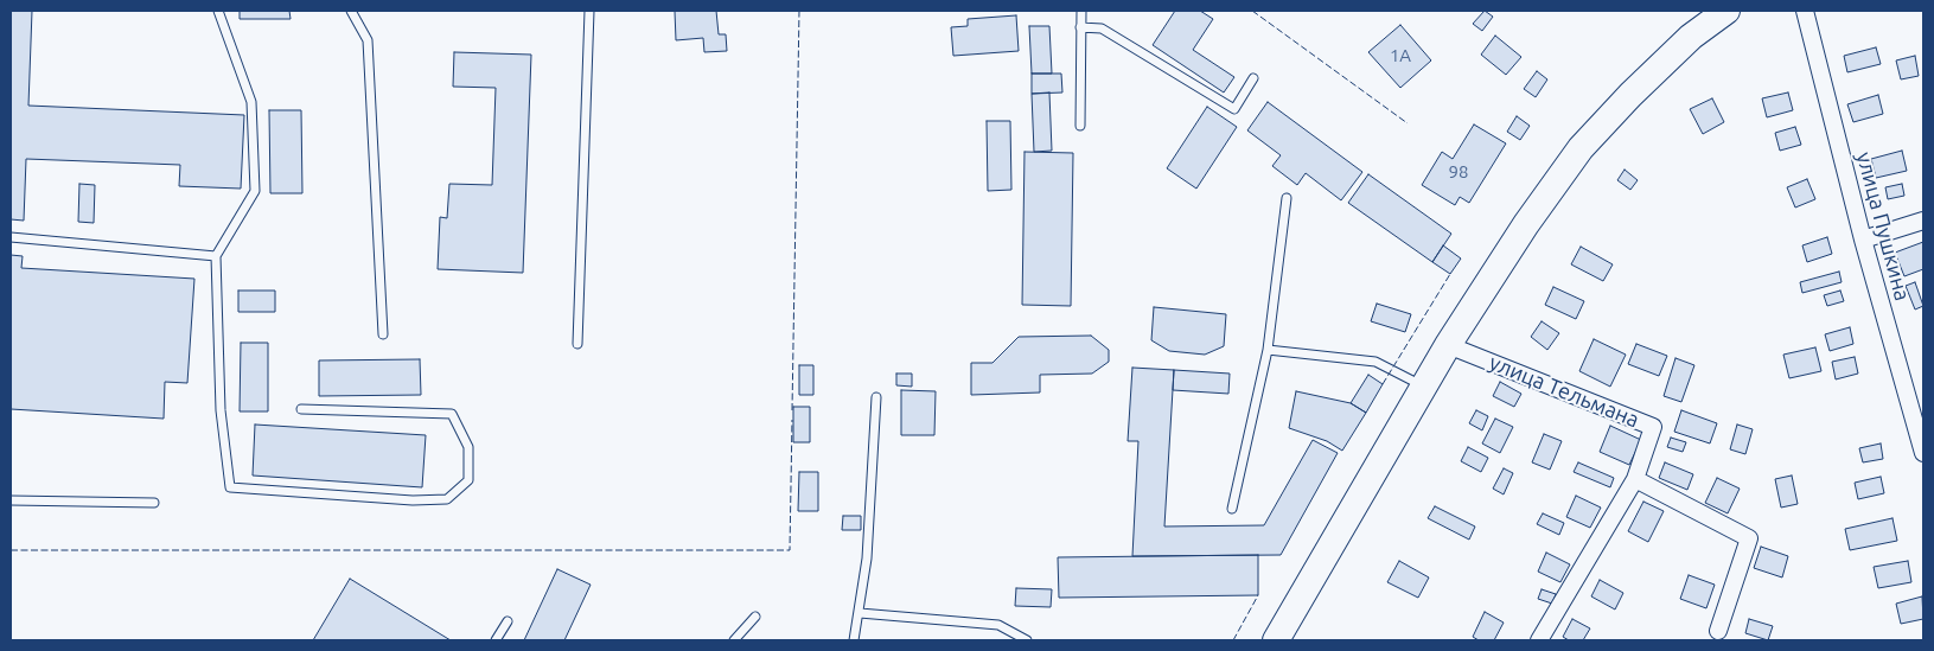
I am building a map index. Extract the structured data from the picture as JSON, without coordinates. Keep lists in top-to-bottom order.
{
  "streets": {
    "street": ["улица Пушкина", "улица Тельмана"]
  },
  "house_numbers": ["1А", "98"]
}
